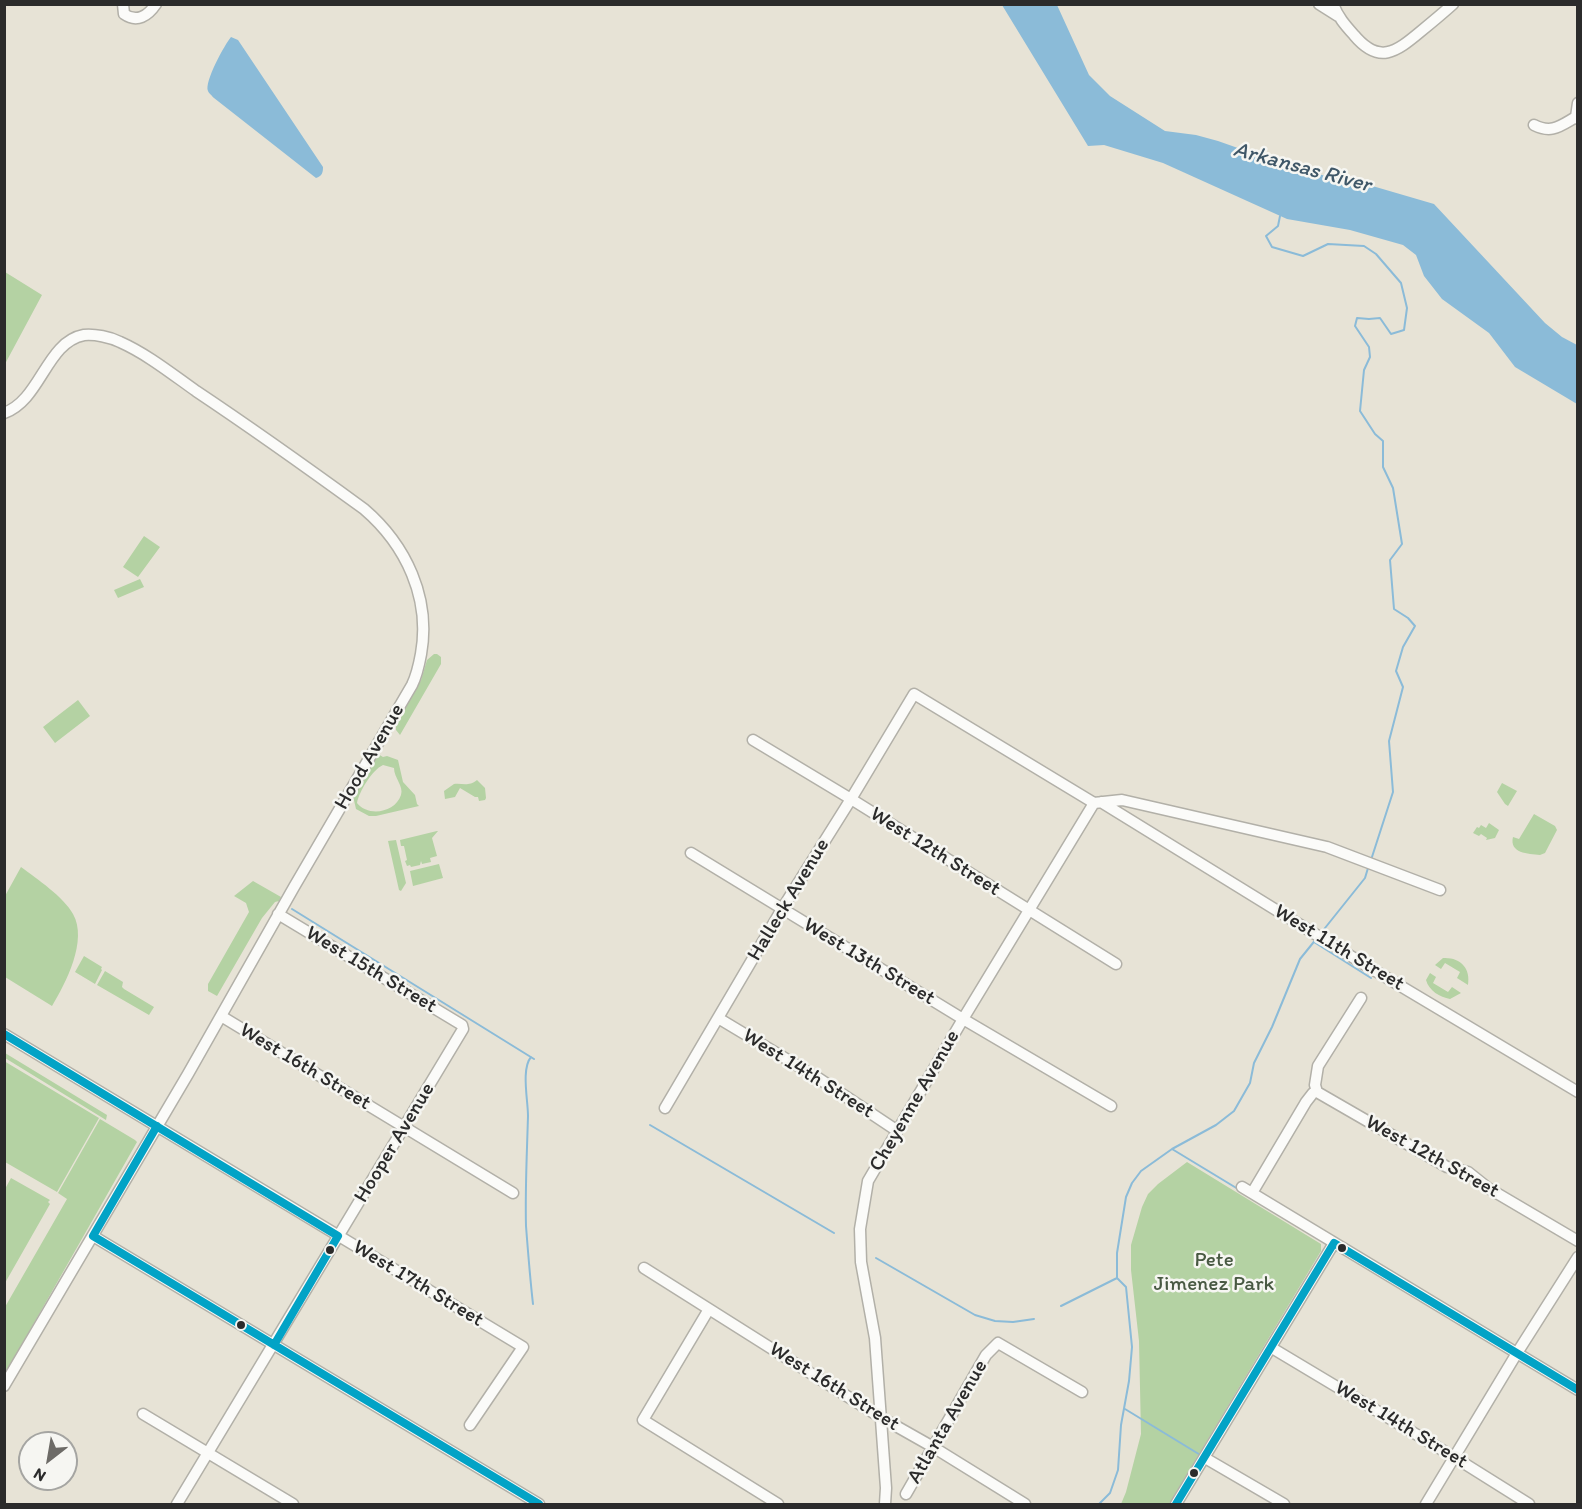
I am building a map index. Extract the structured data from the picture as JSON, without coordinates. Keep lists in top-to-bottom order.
{
  "streets": {
    "street": [
      "Hood Avenue",
      "West 12th Street",
      "Halleck Avenue",
      "West 11th Street",
      "West 13th Street",
      "West 15th Street",
      "West 16th Street",
      "West 14th Street",
      "Cheyenne Avenue",
      "Hooper Avenue",
      "West 17th Street",
      "Atlanta Avenue"
    ]
  },
  "crossings": [
    ["Hood Avenue", "West 15th Street"],
    ["Hood Avenue", "West 16th Street"],
    ["Hood Avenue", "West 17th Street"],
    ["West 12th Street", "Halleck Avenue"],
    ["West 12th Street", "Cheyenne Avenue"],
    ["Halleck Avenue", "West 11th Street"],
    ["Halleck Avenue", "West 13th Street"],
    ["Halleck Avenue", "West 14th Street"],
    ["West 11th Street", "Cheyenne Avenue"],
    ["West 13th Street", "Cheyenne Avenue"],
    ["West 15th Street", "Hooper Avenue"],
    ["West 16th Street", "Cheyenne Avenue"],
    ["West 16th Street", "Hooper Avenue"],
    ["West 16th Street", "Atlanta Avenue"],
    ["West 14th Street", "Cheyenne Avenue"],
    ["Hooper Avenue", "West 17th Street"]
  ],
  "water": ["Arkansas River"],
  "parks": ["Pete Jimenez Park"],
  "north": "bottom left"
}
